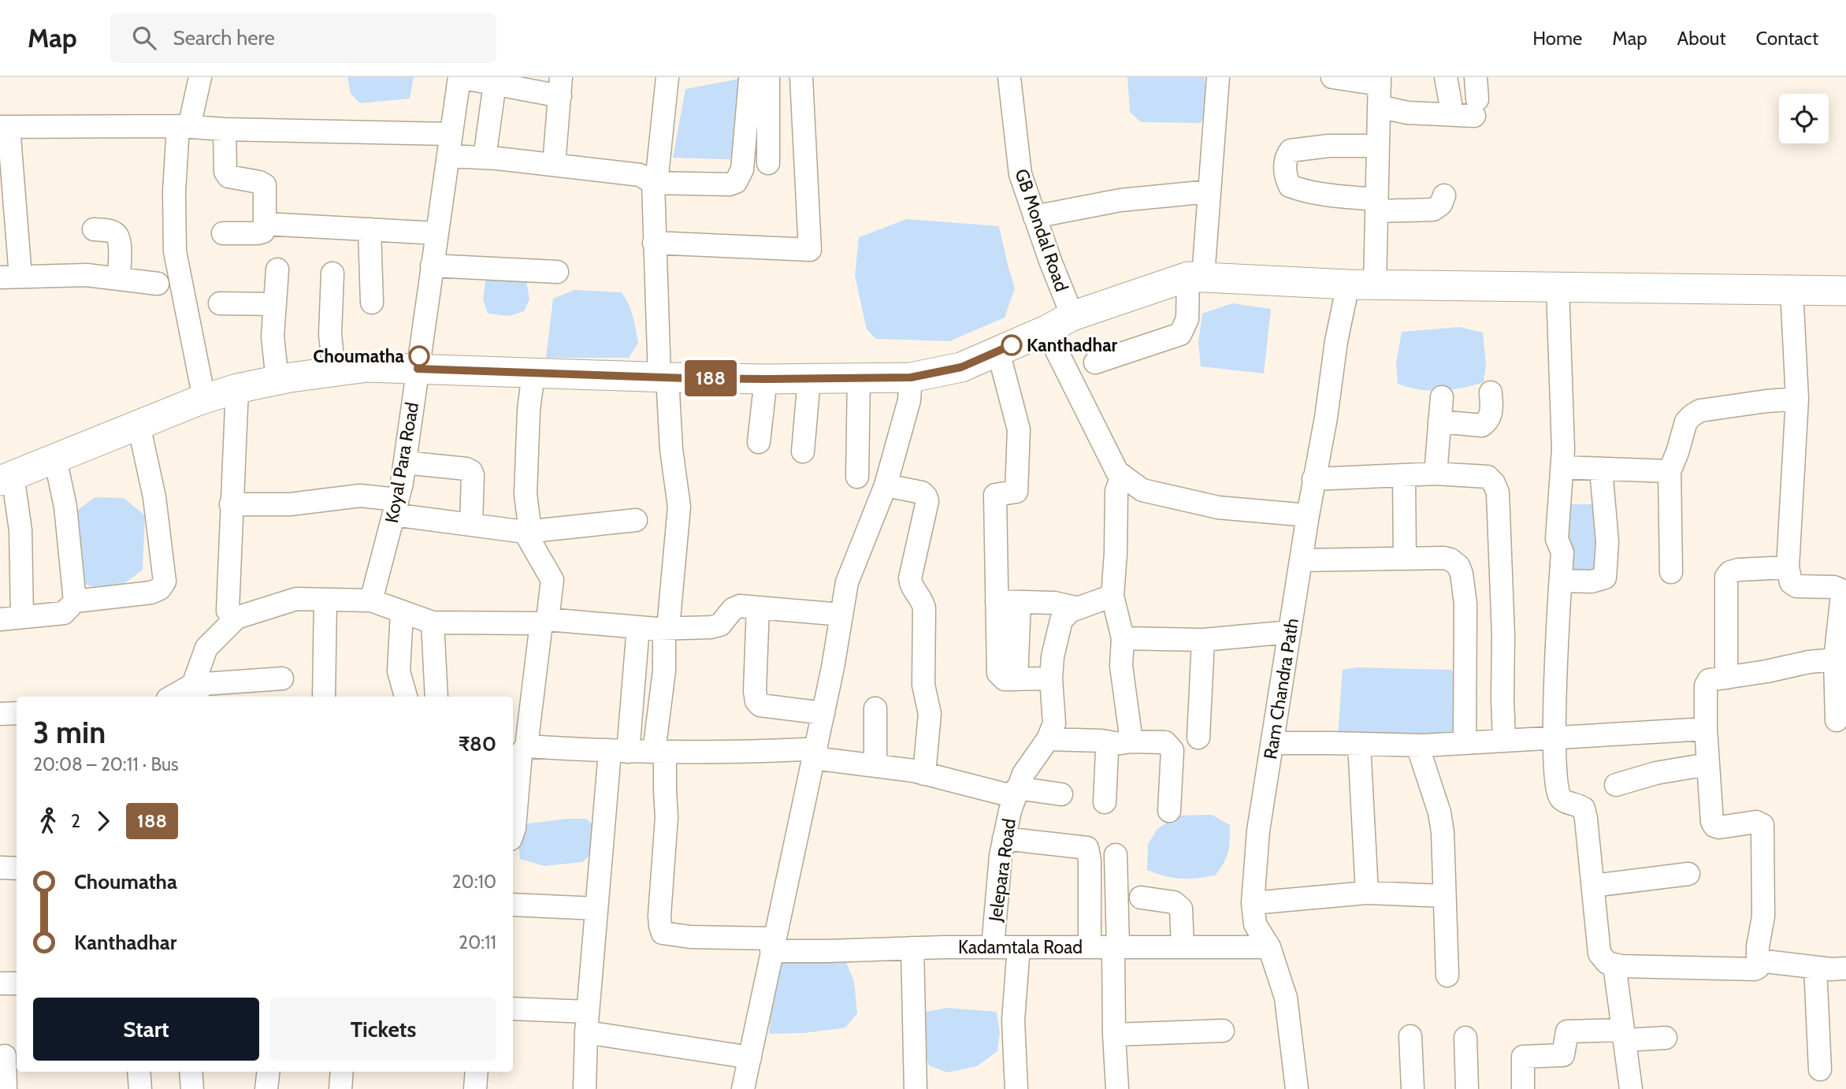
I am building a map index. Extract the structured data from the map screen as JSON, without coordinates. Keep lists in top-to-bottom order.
{
  "streets": {
    "street": [
      "GB Mondal Road",
      "Koyal Para Road",
      "Ram Chandra Path",
      "Jelepara Road",
      "Kadamtala Road"
    ]
  },
  "crossings": [
    ["Ram Chandra Path", "Kadamtala Road"],
    ["Jelepara Road", "Kadamtala Road"]
  ],
  "places": ["Kanthadhar", "Choumatha"],
  "lines": ["bus line 188"],
  "page": {
    "header": "Map",
    "search": "Search here",
    "nav": [
      "Home",
      "Map",
      "About",
      "Contact"
    ],
    "on_map": "188",
    "heading": ["3 min", "20:08 – 20:11 · Bus", "₹80"],
    "legs": ["2", "188"],
    "list": [
      {
        "name": "Choumatha",
        "value": "20:10"
      },
      {
        "name": "Kanthadhar",
        "value": "20:11"
      }
    ],
    "buttons": ["Start", "Tickets"]
  }
}
